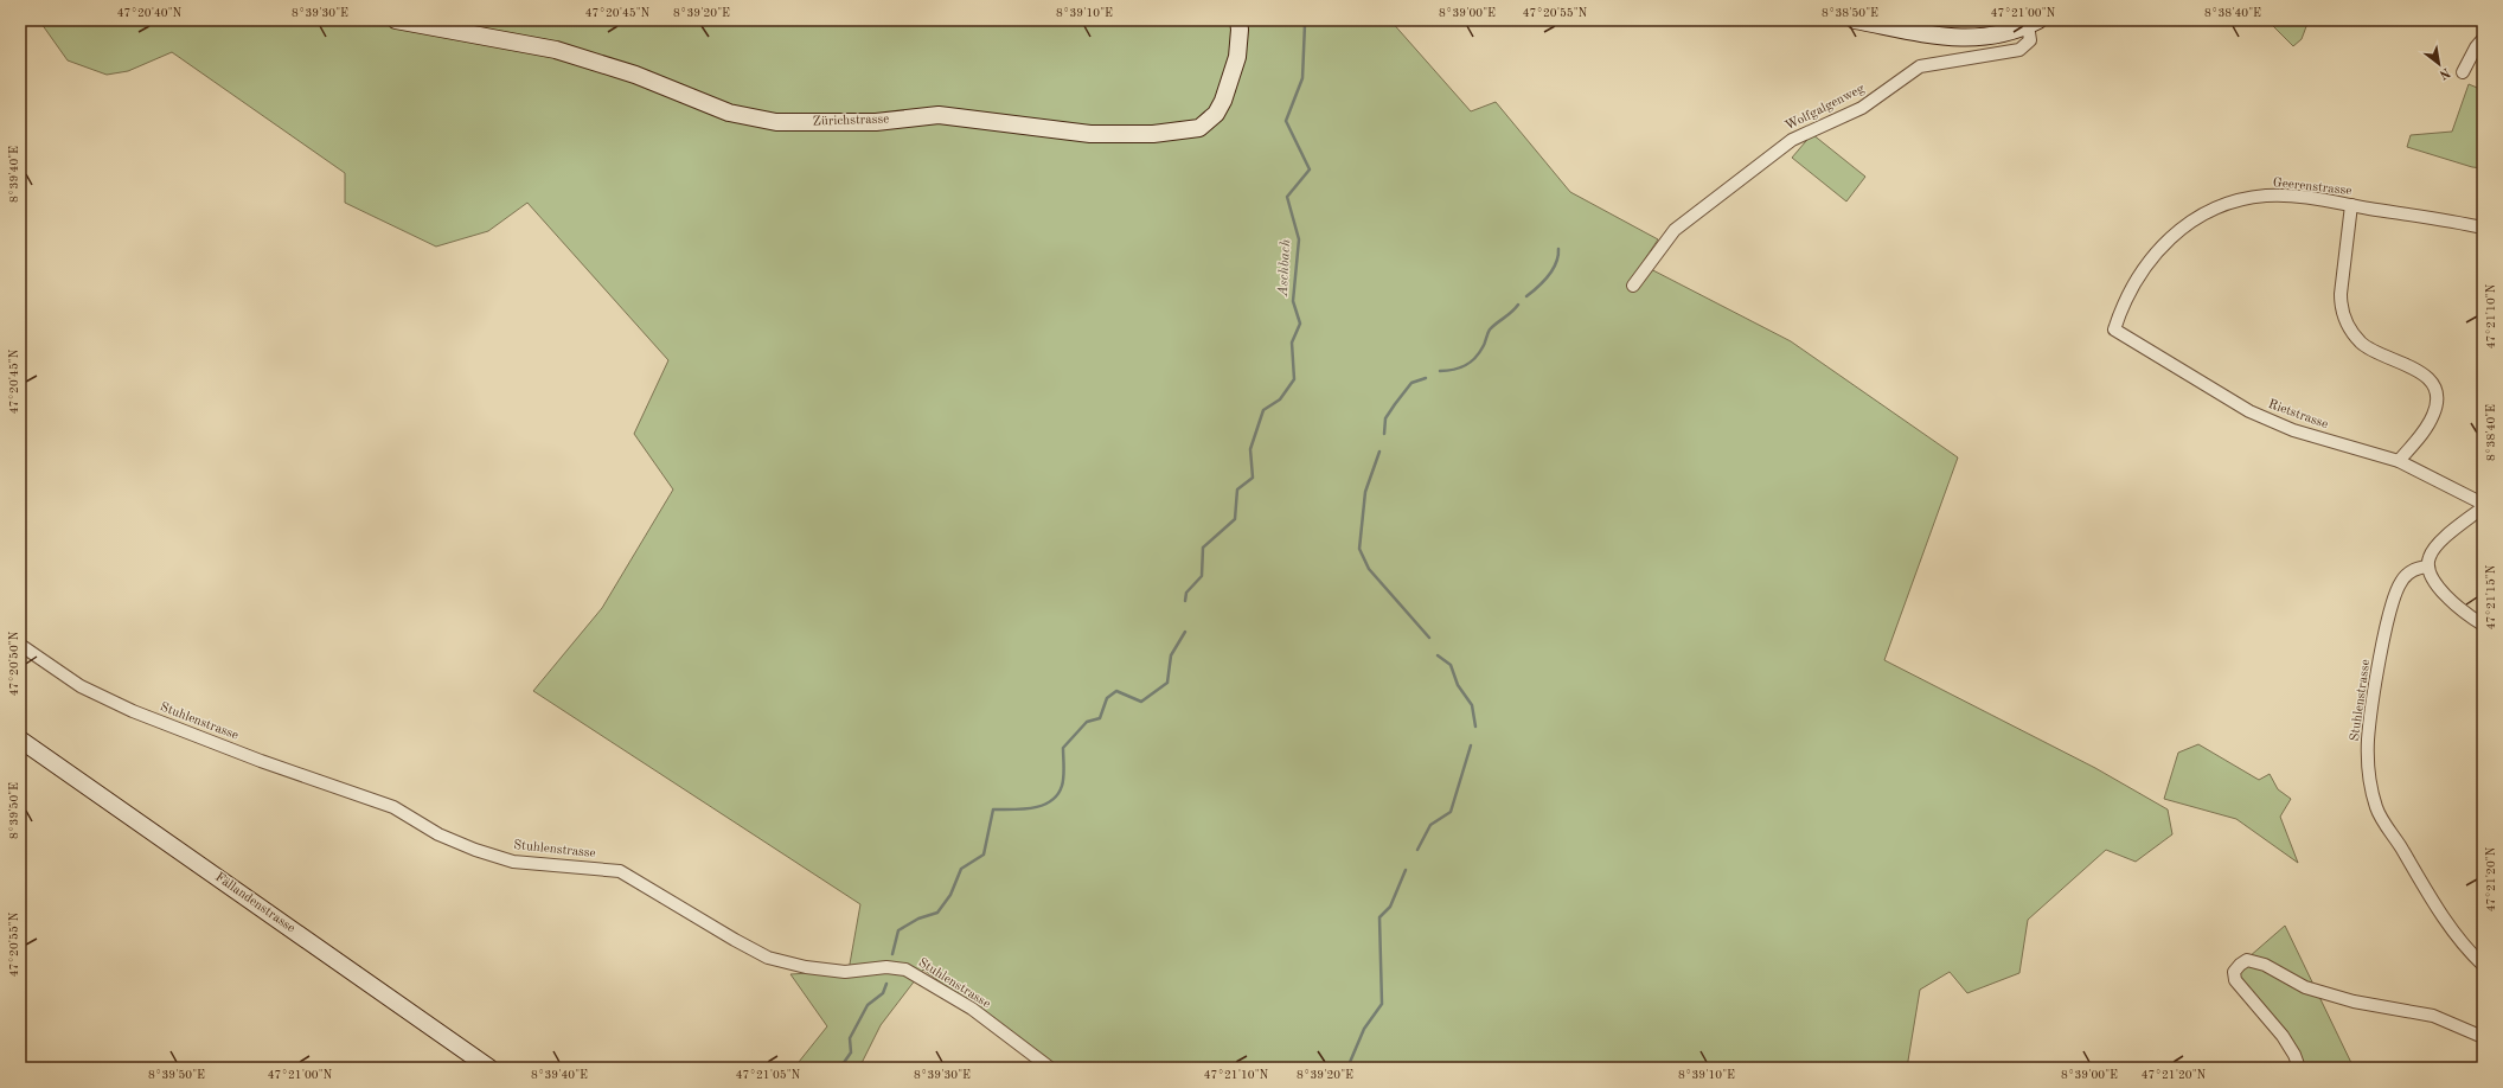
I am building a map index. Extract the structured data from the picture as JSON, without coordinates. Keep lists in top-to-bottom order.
{
  "streets": {
    "street": [
      "Wolfgalgenweg",
      "Zürichstrasse",
      "Geerenstrasse",
      "Rietstrasse",
      "Stuhlenstrasse",
      "Fällandenstrasse"
    ]
  },
  "crossings": [
    ["Geerenstrasse", "Rietstrasse"]
  ],
  "water": ["Aschbach"],
  "north": "bottom right",
  "coordinates": [
    "47°20'40\"N",
    "8°39'30\"E",
    "47°20'45\"N",
    "8°39'20\"E",
    "8°39'10\"E",
    "8°39'00\"E",
    "47°20'55\"N",
    "8°38'50\"E",
    "47°21'00\"N",
    "8°38'40\"E",
    "8°39'40\"E",
    "47°21'10\"N",
    "47°21'15\"N",
    "47°20'50\"N",
    "8°39'50\"E",
    "47°21'20\"N",
    "47°21'05\"N"
  ]
}
